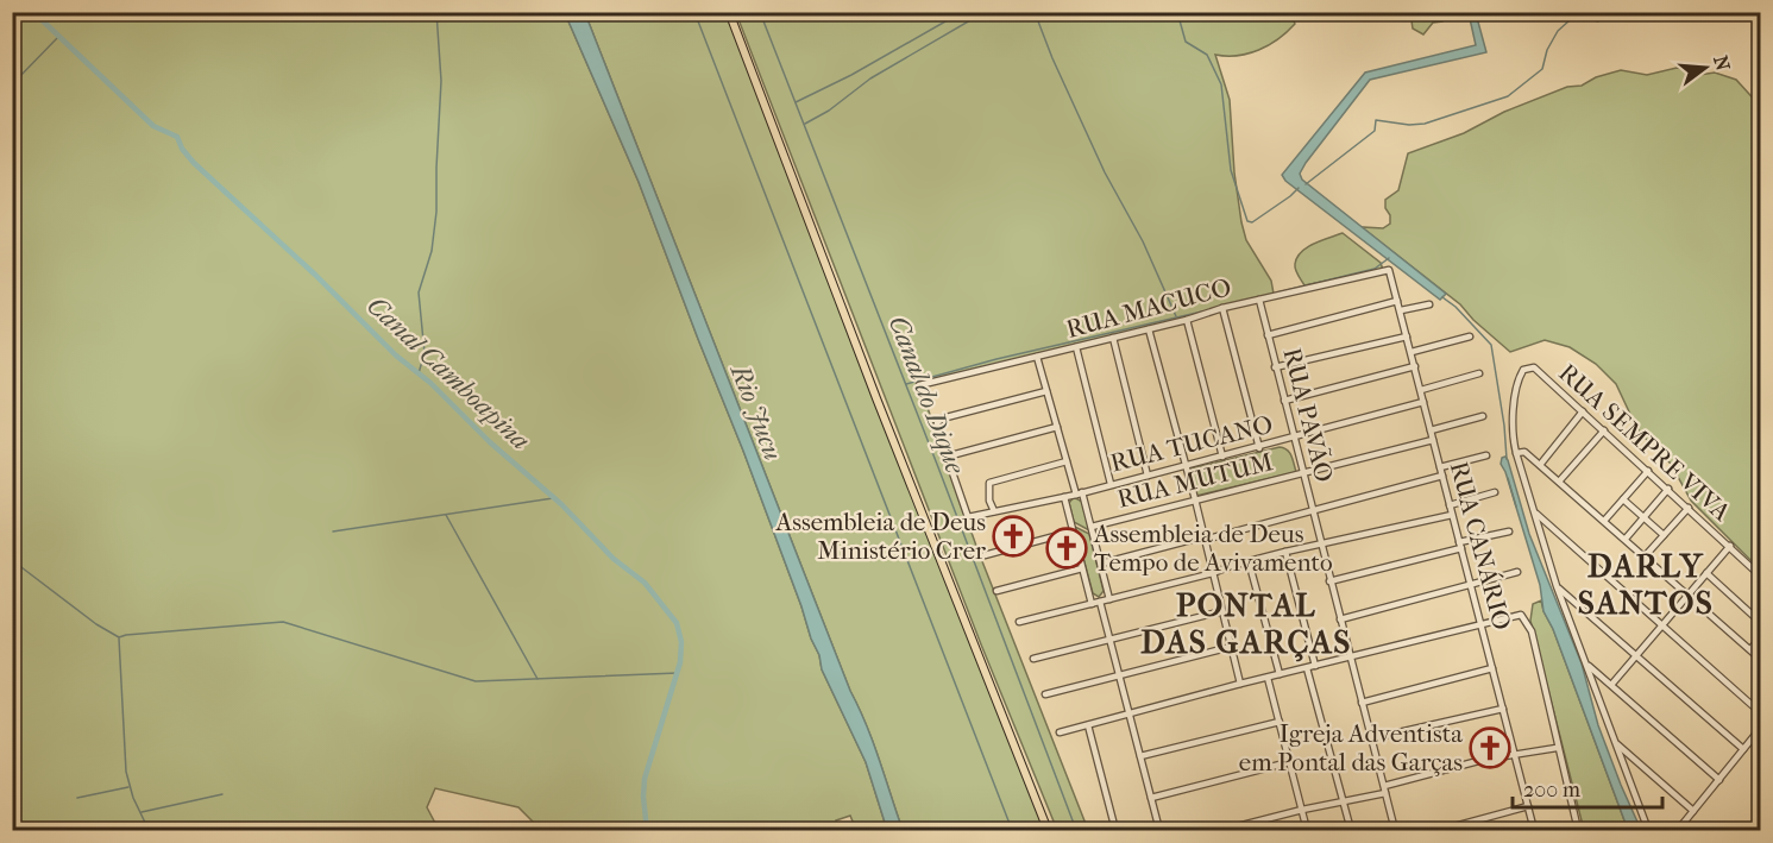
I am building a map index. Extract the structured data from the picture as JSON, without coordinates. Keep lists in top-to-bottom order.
{
  "streets": {
    "street": [
      "RUA MACUCO",
      "RUA PAVÃO",
      "RUA SEMPRE VIVA",
      "RUA TUCANO",
      "RUA MUTUM",
      "RUA CANÁRIO"
    ]
  },
  "crossings": [
    ["RUA MACUCO", "RUA PAVÃO"],
    ["RUA MACUCO", "RUA CANÁRIO"],
    ["RUA PAVÃO", "RUA TUCANO"],
    ["RUA PAVÃO", "RUA MUTUM"],
    ["RUA TUCANO", "RUA CANÁRIO"],
    ["RUA MUTUM", "RUA CANÁRIO"]
  ],
  "districts": ["DARLY SANTOS", "PONTAL DAS GARÇAS"],
  "water": ["Canal Camboapina", "Canal do Dique", "Rio Jucu"],
  "places": {
    "church": ["Assembleia de Deus Ministério Crer", "Assembleia de Deus Tempo de Avivamento", "Igreja Adventista em Pontal das Garças"]
  },
  "scale_bar": "200 m",
  "north": "right"
}
